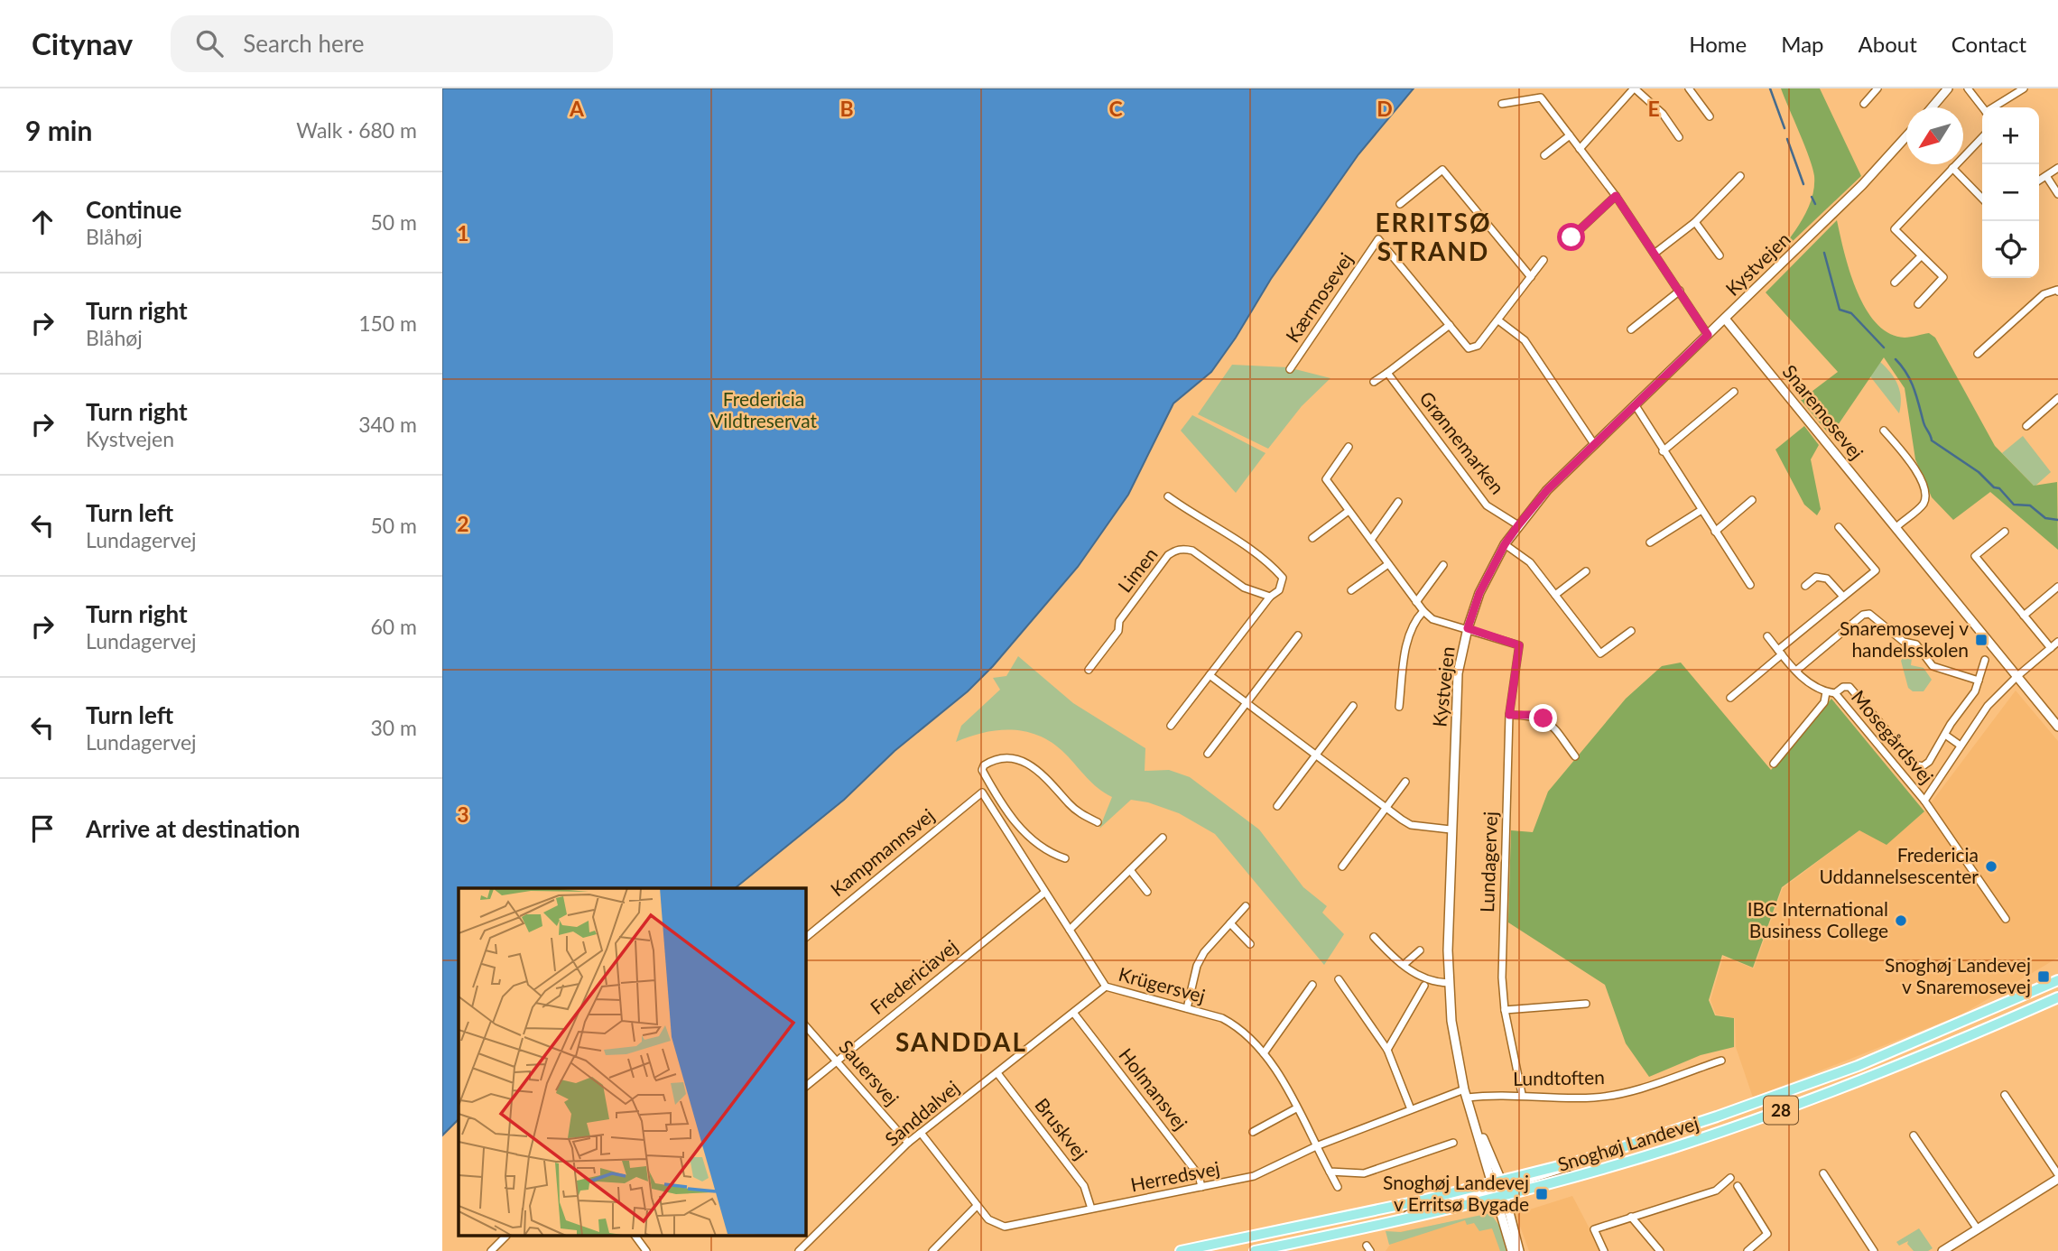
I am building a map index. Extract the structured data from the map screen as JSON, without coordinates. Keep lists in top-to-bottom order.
{
  "streets": {
    "main road": ["28", "Snoghøj Landevej"],
    "street": [
      "Kystvejen",
      "Kærmosevej",
      "Snaremosevej",
      "Grønnemarken",
      "Limen",
      "Mosegårdsvej",
      "Kampmannsvej",
      "Lundagervej",
      "Fredericiavej",
      "Krügersvej",
      "Sauersvej",
      "Lundtoften",
      "Holmansvej",
      "Sanddalvej",
      "Bruskvej",
      "Herredsvej"
    ]
  },
  "crossings": [
    ["Kystvejen", "Snaremosevej"],
    ["Kystvejen", "Grønnemarken"],
    ["Kystvejen", "Lundagervej"],
    ["Kystvejen", "Lundtoften"],
    ["Kystvejen", "Snoghøj Landevej"],
    ["Kystvejen", "Herredsvej"],
    ["Snaremosevej", "Mosegårdsvej"],
    ["Kampmannsvej", "Krügersvej"],
    ["Lundagervej", "Lundtoften"],
    ["Fredericiavej", "Krügersvej"],
    ["Fredericiavej", "Sauersvej"],
    ["Krügersvej", "Sanddalvej"],
    ["Krügersvej", "Herredsvej"],
    ["Sauersvej", "Sanddalvej"],
    ["Lundtoften", "Herredsvej"],
    ["Holmansvej", "Sanddalvej"],
    ["Holmansvej", "Herredsvej"],
    ["Sanddalvej", "Bruskvej"],
    ["Sanddalvej", "Herredsvej"],
    ["Bruskvej", "Herredsvej"]
  ],
  "districts": ["ERRITSØ STRAND", "SANDDAL"],
  "parks": ["Fredericia Vildtreservat"],
  "places": {
    "transit": ["Snaremosevej v handelsskolen", "Snoghøj Landevej v Snaremosevej", "Snoghøj Landevej v Erritsø Bygade"],
    "other": ["Fredericia Uddannelsescenter", "IBC International Business College"]
  },
  "north": "bottom left",
  "page": {
    "header": "Citynav",
    "search": "Search here",
    "nav": [
      "Home",
      "Map",
      "About",
      "Contact"
    ],
    "heading": ["9 min", "Walk · 680 m"],
    "map_buttons": ["+", "−"],
    "list": [
      ["Continue", "Blåhøj", "50 m"],
      ["Turn right", "Blåhøj", "150 m"],
      ["Turn right", "Kystvejen", "340 m"],
      ["Turn left", "Lundagervej", "50 m"],
      ["Turn right", "Lundagervej", "60 m"],
      ["Turn left", "Lundagervej", "30 m"],
      "Arrive at destination"
    ]
  },
  "grid": {
    "columns": [
      "A",
      "B",
      "C",
      "D",
      "E"
    ],
    "rows": ["1", "2", "3"]
  }
}
